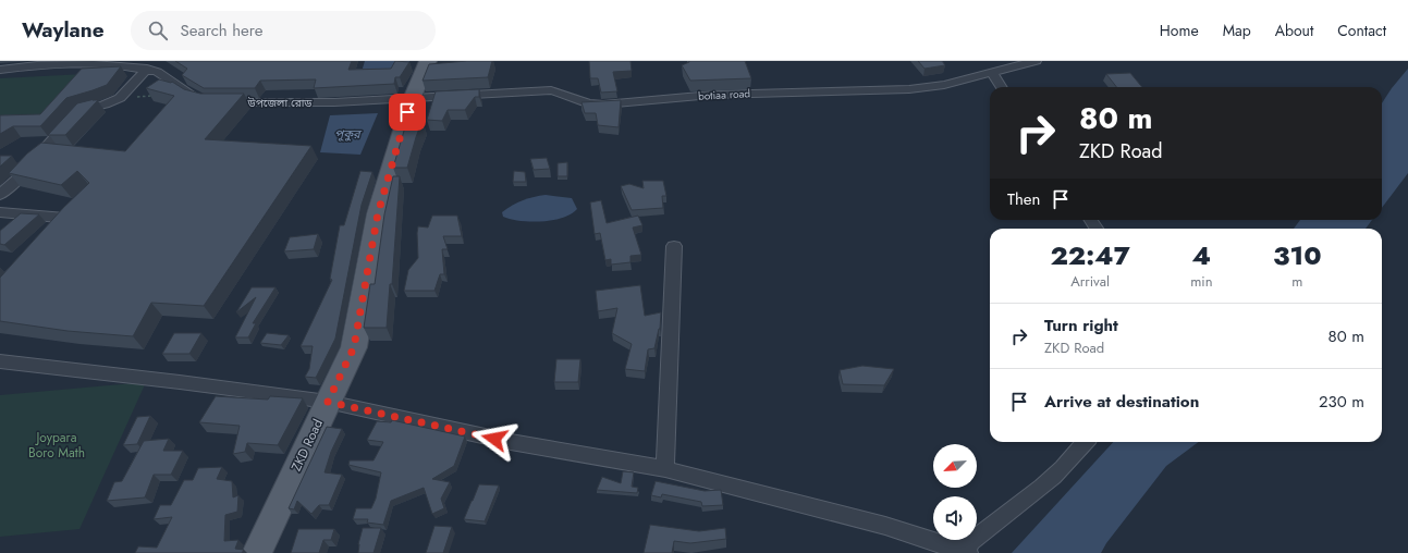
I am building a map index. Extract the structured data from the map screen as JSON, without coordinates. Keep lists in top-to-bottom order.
{
  "streets": {
    "main road": ["ZKD Road"],
    "street": ["botiaa road", "উপজেলা রোড"]
  },
  "crossings": [
    ["botiaa road", "উপজেলা রোড"],
    ["botiaa road", "ZKD Road"],
    ["উপজেলা রোড", "ZKD Road"]
  ],
  "water": ["পূকুর"],
  "parks": ["Joypara Boro Math"],
  "north": "bottom left",
  "page": {
    "header": "Waylane",
    "search": "Search here",
    "nav": [
      "Home",
      "Map",
      "About",
      "Contact"
    ],
    "turn": ["80 m", "ZKD Road"],
    "then": "Then",
    "eta": [
      "22:47",
      "Arrival",
      "4",
      "min",
      "310",
      "m"
    ],
    "list": [
      {
        "name": "Turn right",
        "note": "ZKD Road",
        "value": "80 m"
      },
      {
        "name": "Arrive at destination",
        "value": "230 m"
      }
    ]
  }
}
